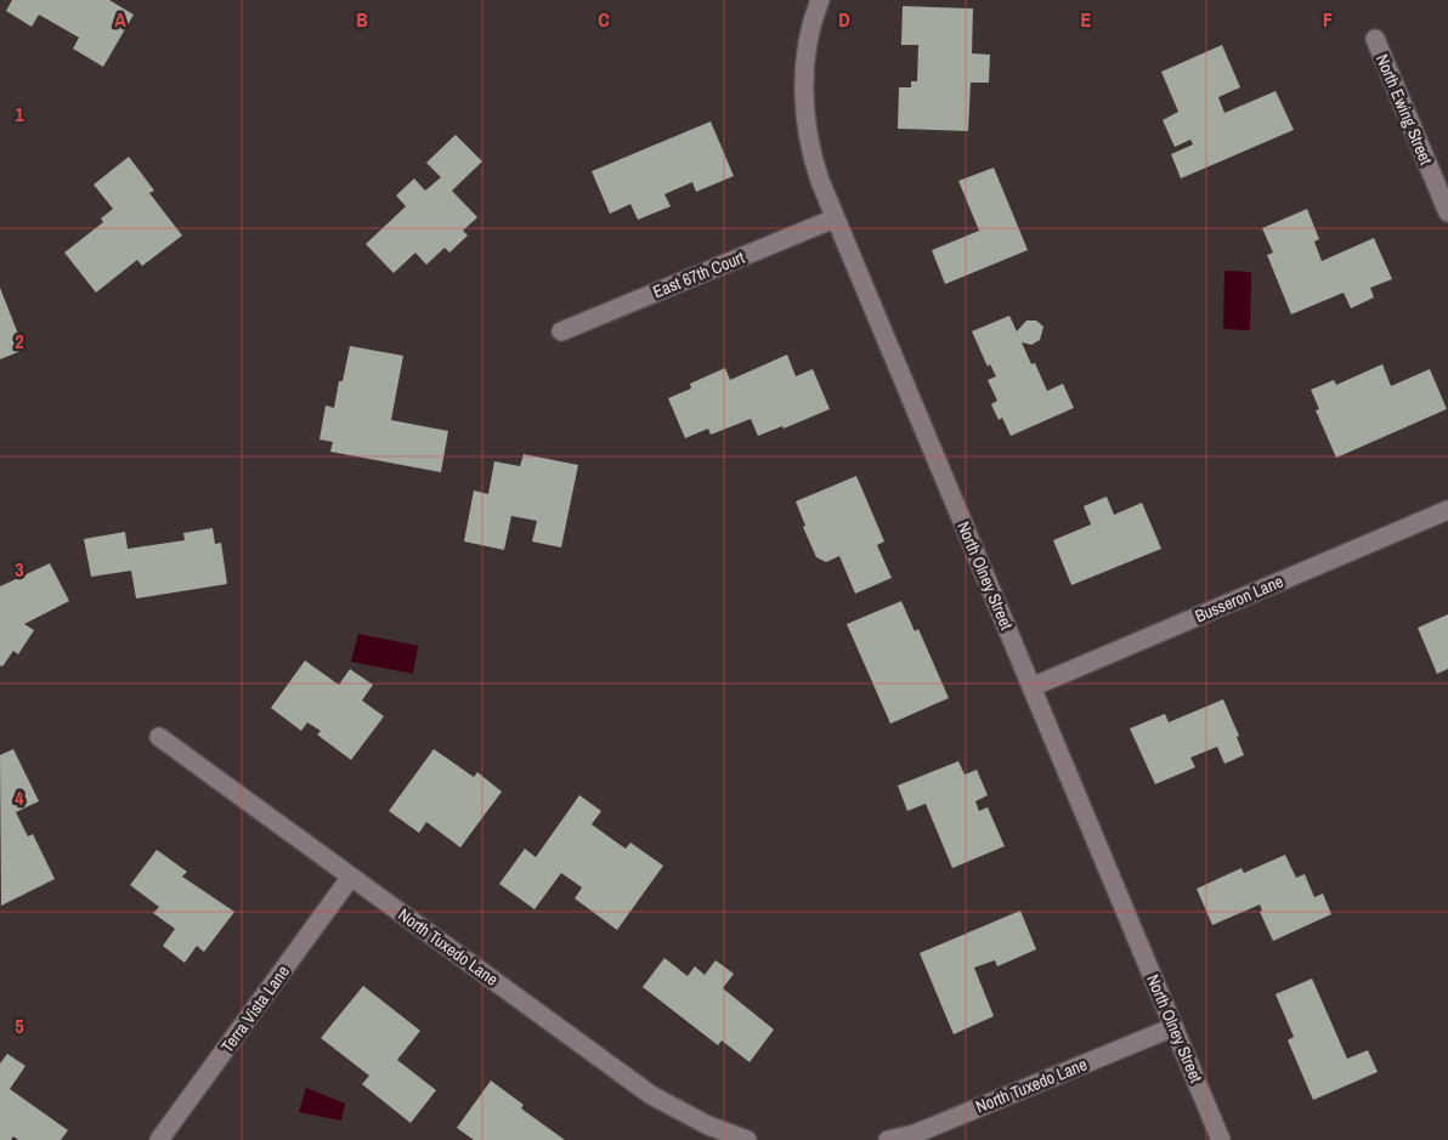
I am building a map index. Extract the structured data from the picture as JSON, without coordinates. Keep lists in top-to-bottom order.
{
  "streets": {
    "street": [
      "North Ewing Street",
      "East 67th Court",
      "North Olney Street",
      "Busseron Lane",
      "North Tuxedo Lane",
      "Terra Vista Lane"
    ]
  },
  "crossings": [
    ["East 67th Court", "North Olney Street"],
    ["North Olney Street", "Busseron Lane"],
    ["North Olney Street", "North Tuxedo Lane"],
    ["North Tuxedo Lane", "Terra Vista Lane"]
  ],
  "grid": {
    "columns": [
      "A",
      "B",
      "C",
      "D",
      "E",
      "F"
    ],
    "rows": [
      "1",
      "2",
      "3",
      "4",
      "5"
    ]
  }
}
